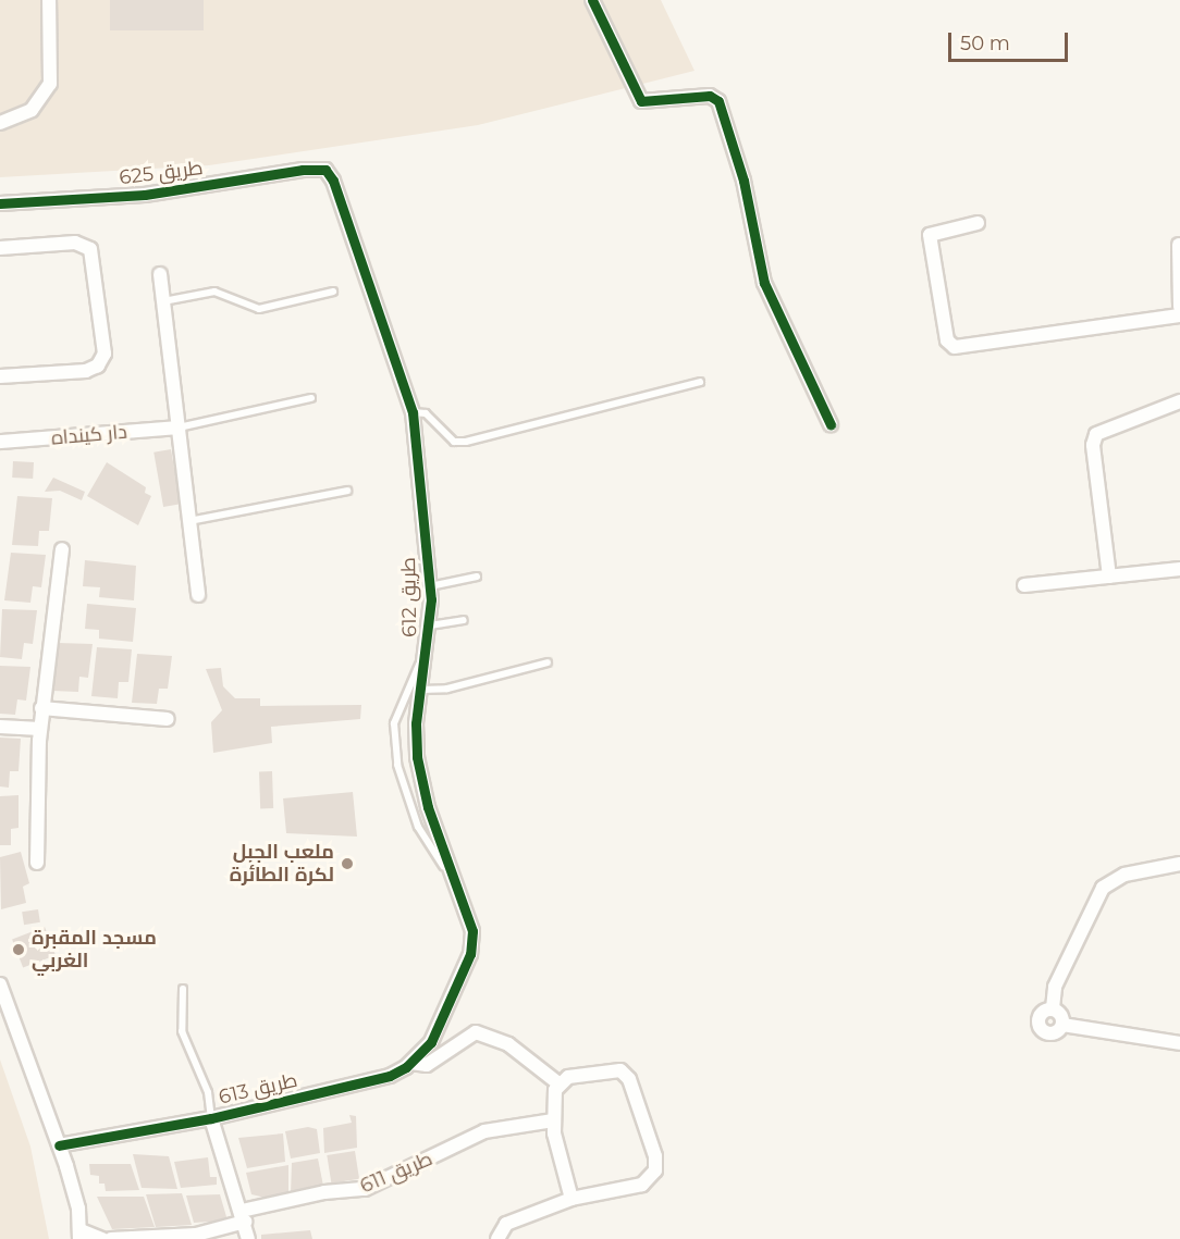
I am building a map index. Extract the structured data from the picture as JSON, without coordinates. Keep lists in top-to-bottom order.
{
  "streets": {
    "street": [
      "طريق 625",
      "دار كينداه",
      "طريق 612",
      "طريق 613",
      "طريق 611"
    ]
  },
  "crossings": [
    ["طريق 625", "طريق 612"],
    ["طريق 612", "طريق 613"]
  ],
  "places": ["ملعب الجبل لكرة الطائرة", "مسجد المقبرة الغربي"],
  "scale_bar": "50 m"
}
